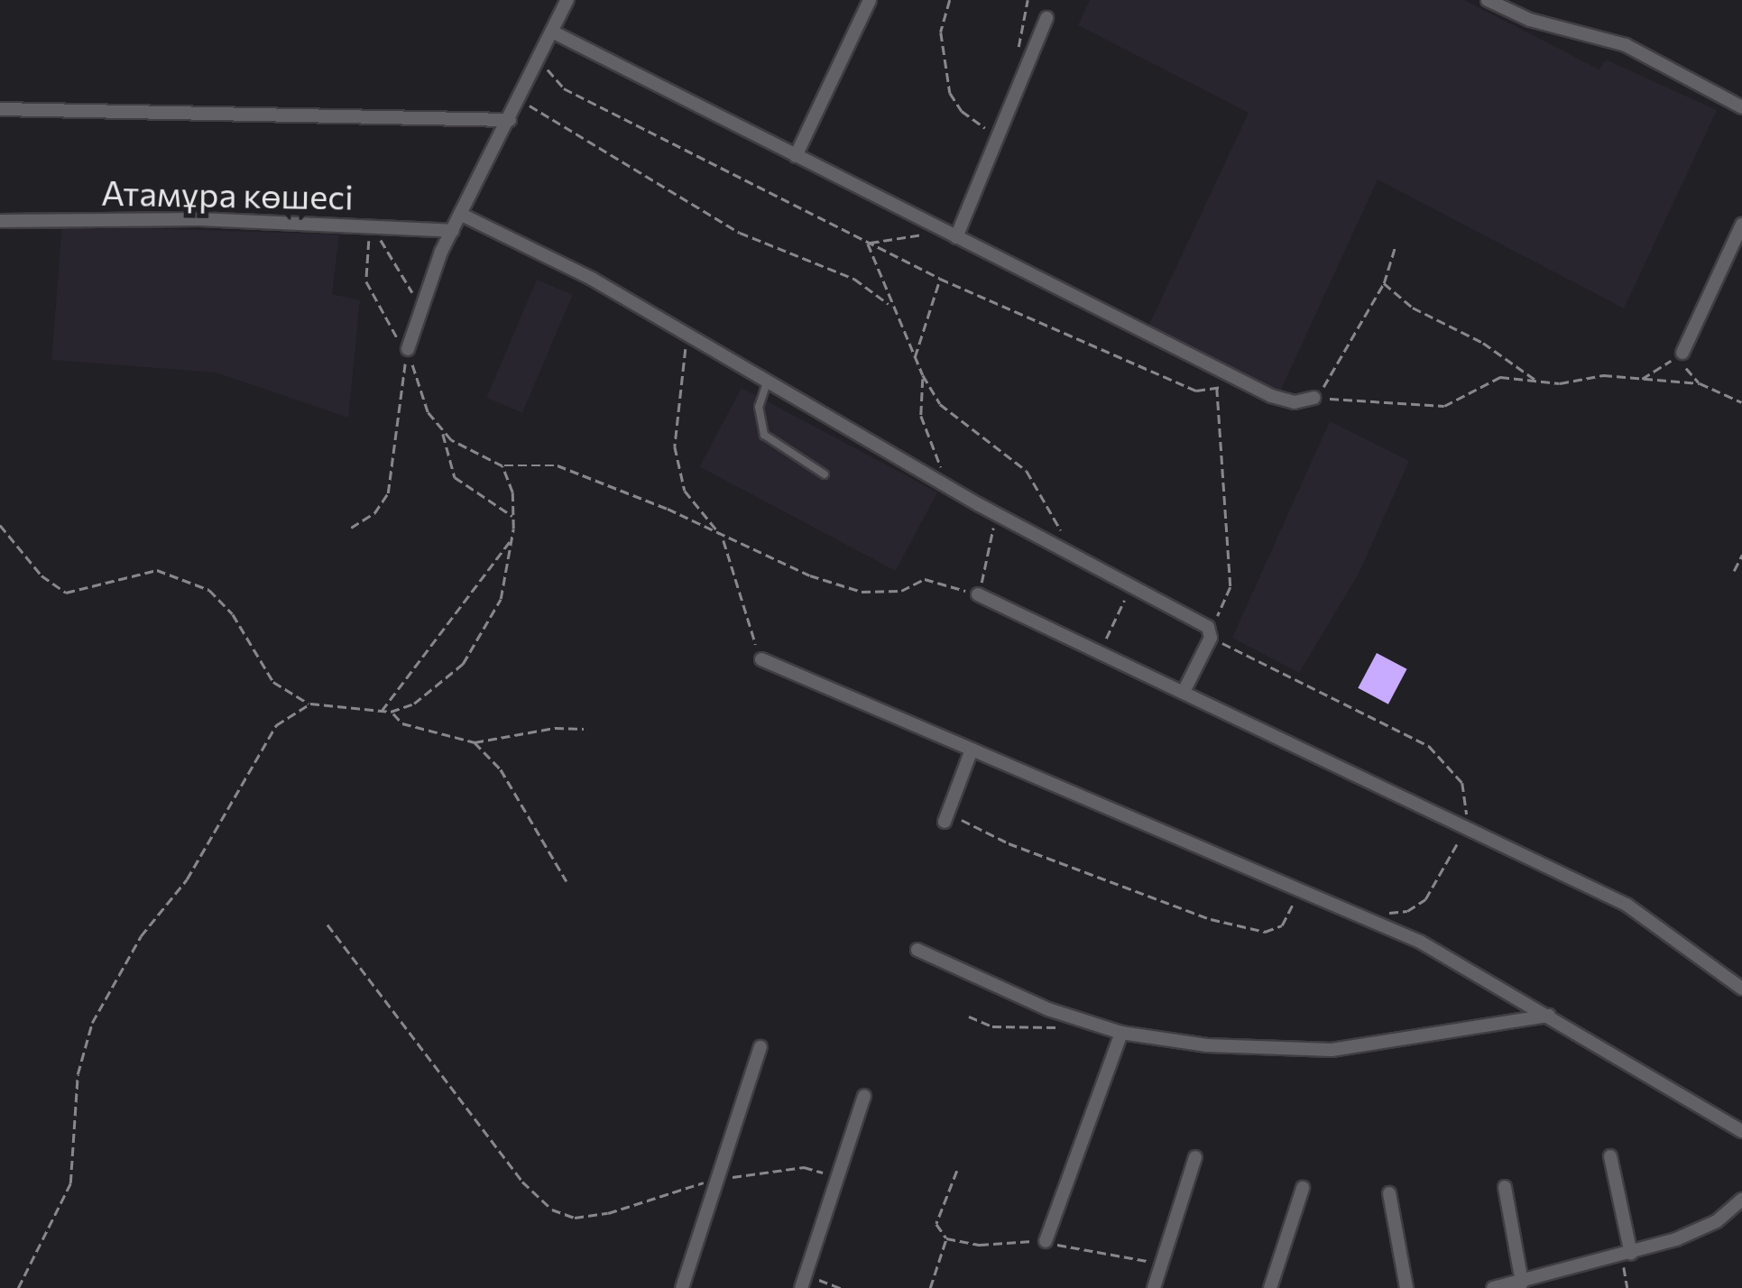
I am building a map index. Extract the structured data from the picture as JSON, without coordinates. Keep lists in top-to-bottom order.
{
  "streets": {
    "street": ["Атамұра көшесі"]
  }
}
